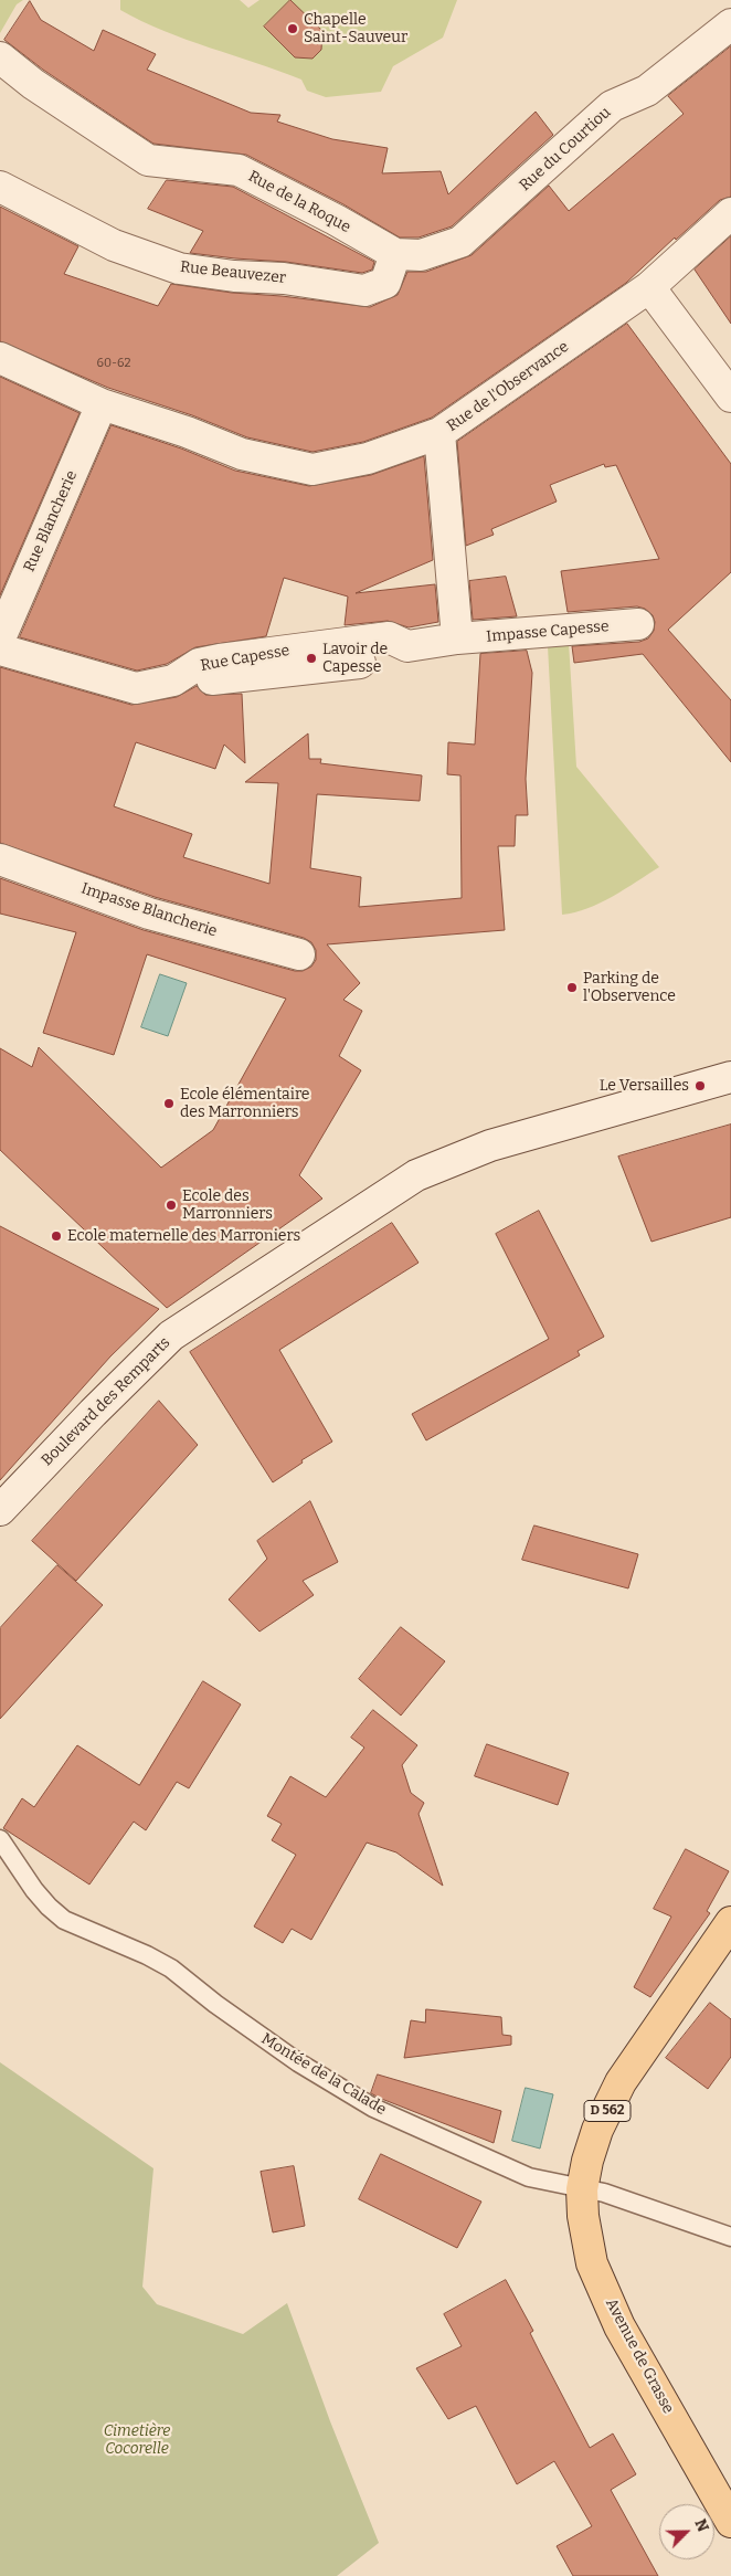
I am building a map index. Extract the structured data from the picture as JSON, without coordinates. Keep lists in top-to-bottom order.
{
  "streets": {
    "main road": ["D 562", "Avenue de Grasse"],
    "street": [
      "Rue du Courtiou",
      "Rue de la Roque",
      "Rue Beauvezer",
      "Rue de l'Observance",
      "Rue Blancherie",
      "Impasse Capesse",
      "Rue Capesse",
      "Impasse Blancherie",
      "Boulevard des Remparts"
    ],
    "lane": ["Montée de la Calade"]
  },
  "crossings": [
    ["Rue du Courtiou", "Rue de la Roque"],
    ["Rue du Courtiou", "Rue Beauvezer"],
    ["Rue de la Roque", "Rue Beauvezer"],
    ["Rue de l'Observance", "Rue Blancherie"],
    ["Impasse Capesse", "Rue Capesse"],
    ["Montée de la Calade", "Avenue de Grasse"]
  ],
  "parks": ["Cimetière Cocorelle"],
  "places": [
    "Chapelle Saint-Sauveur",
    "Lavoir de Capesse",
    "Parking de l'Observence",
    "Le Versailles",
    "Ecole élémentaire des Marronniers",
    "Ecole des Marronniers",
    "Ecole maternelle des Marroniers"
  ],
  "house_numbers": ["60-62"],
  "north": "top right"
}
